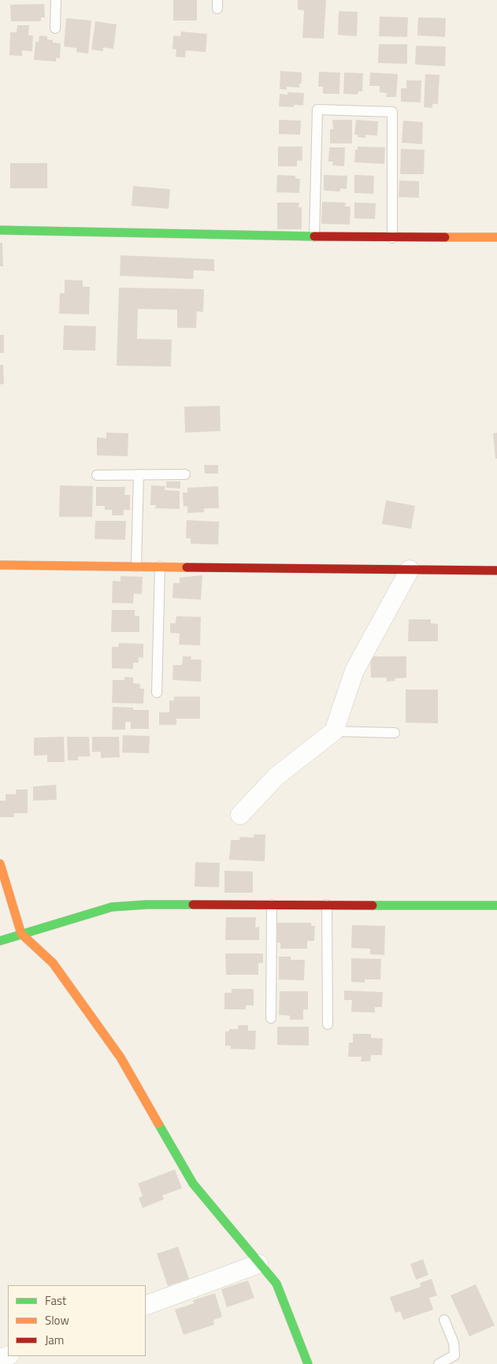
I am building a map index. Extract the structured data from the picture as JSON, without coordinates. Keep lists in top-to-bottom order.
{
  "legend": ["Fast", "Slow", "Jam"]
}
